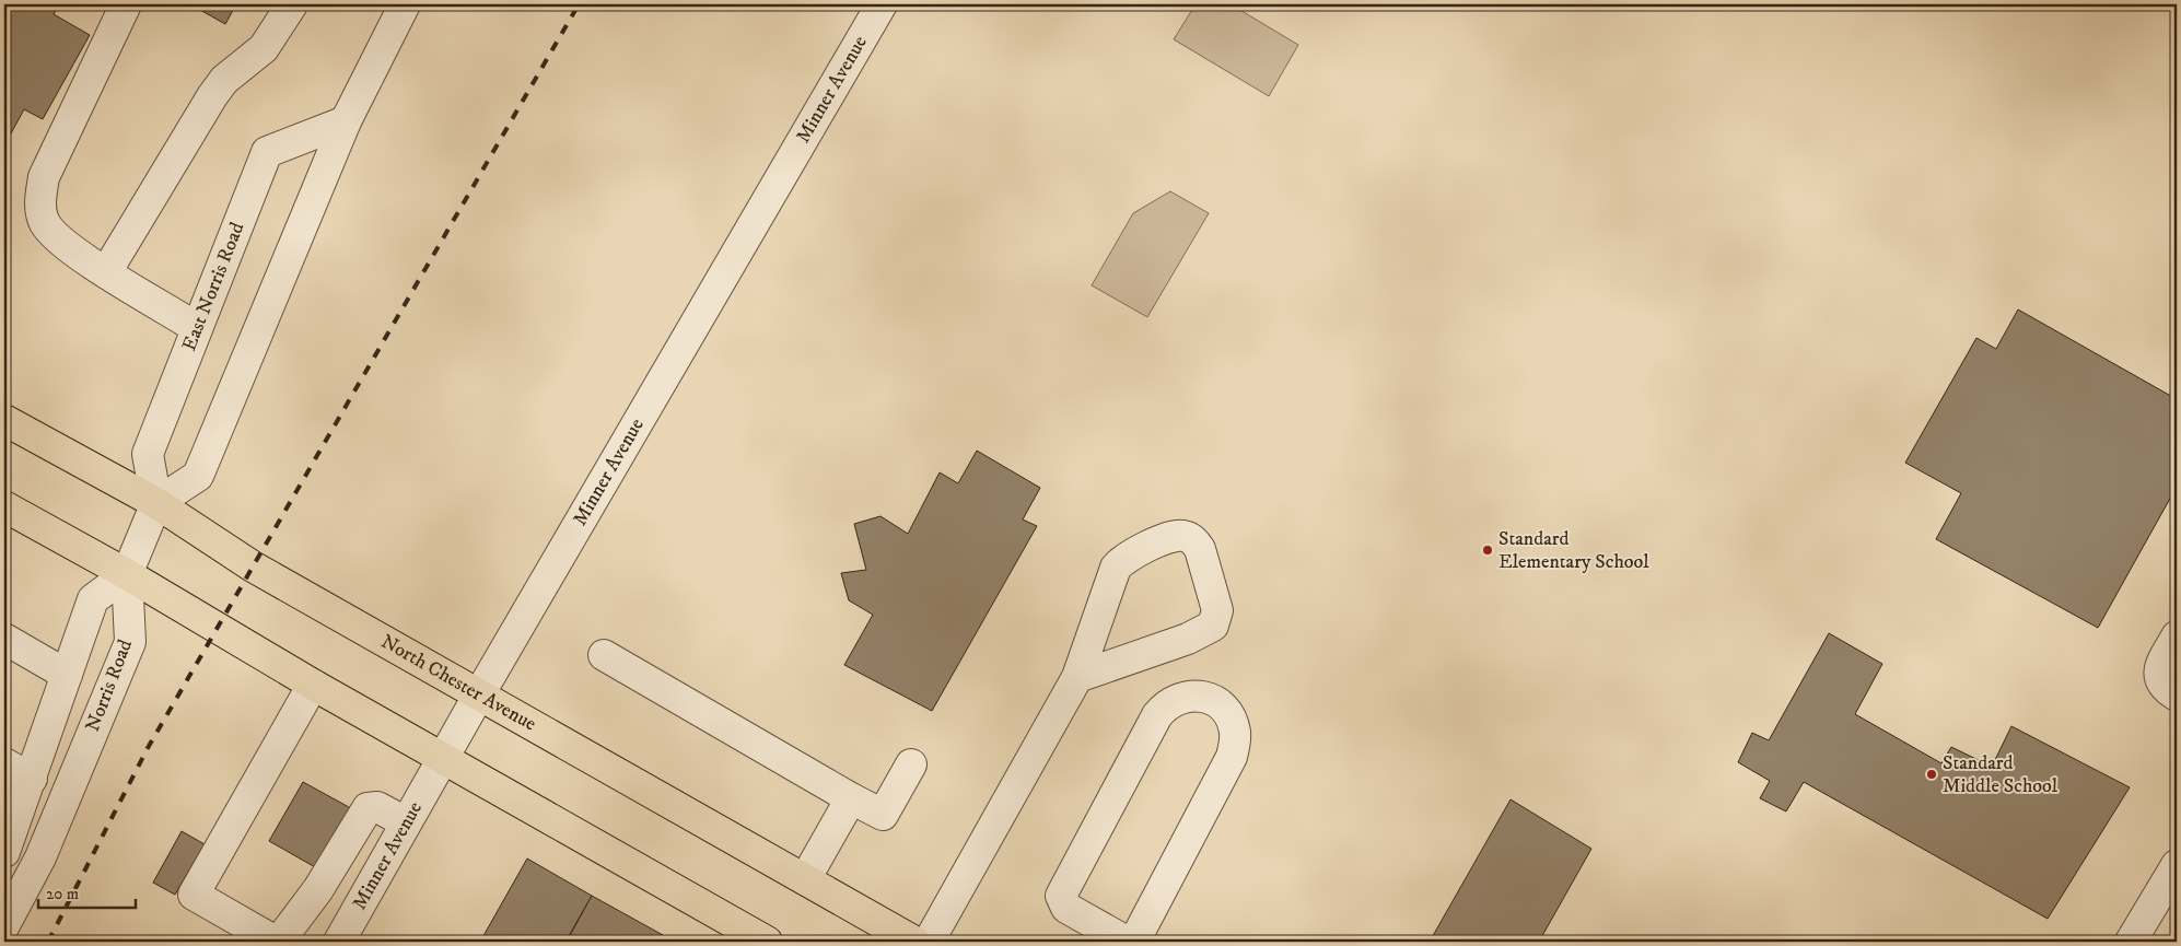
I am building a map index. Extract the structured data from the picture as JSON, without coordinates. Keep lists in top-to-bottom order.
{
  "streets": {
    "main road": ["North Chester Avenue"],
    "street": ["Minner Avenue", "East Norris Road", "Norris Road"]
  },
  "crossings": [
    ["Minner Avenue", "North Chester Avenue"],
    ["East Norris Road", "North Chester Avenue"]
  ],
  "places": ["Standard Elementary School", "Standard Middle School"],
  "scale_bar": "20 m"
}
